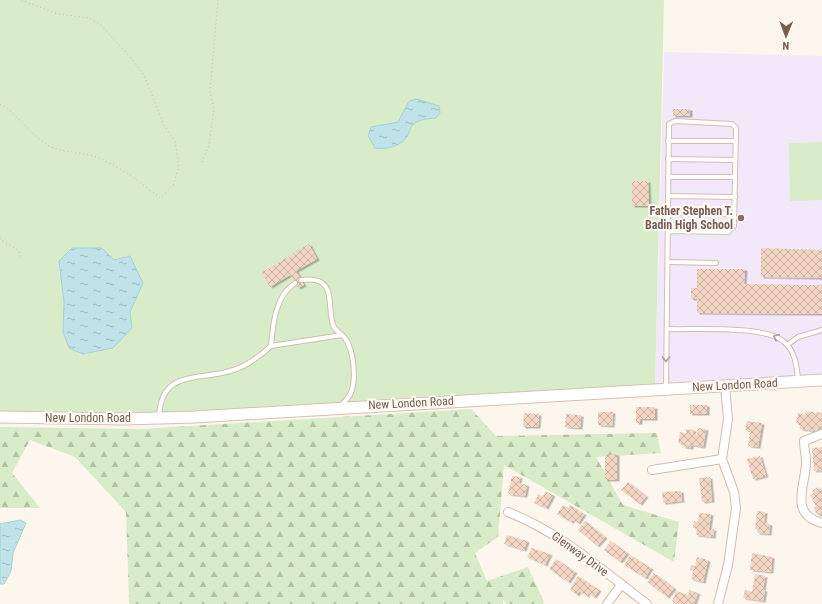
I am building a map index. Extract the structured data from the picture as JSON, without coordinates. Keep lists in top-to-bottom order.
{
  "streets": {
    "street": ["New London Road", "Glenway Drive"]
  },
  "places": ["Father Stephen T. Badin High School"],
  "north": "bottom"
}
